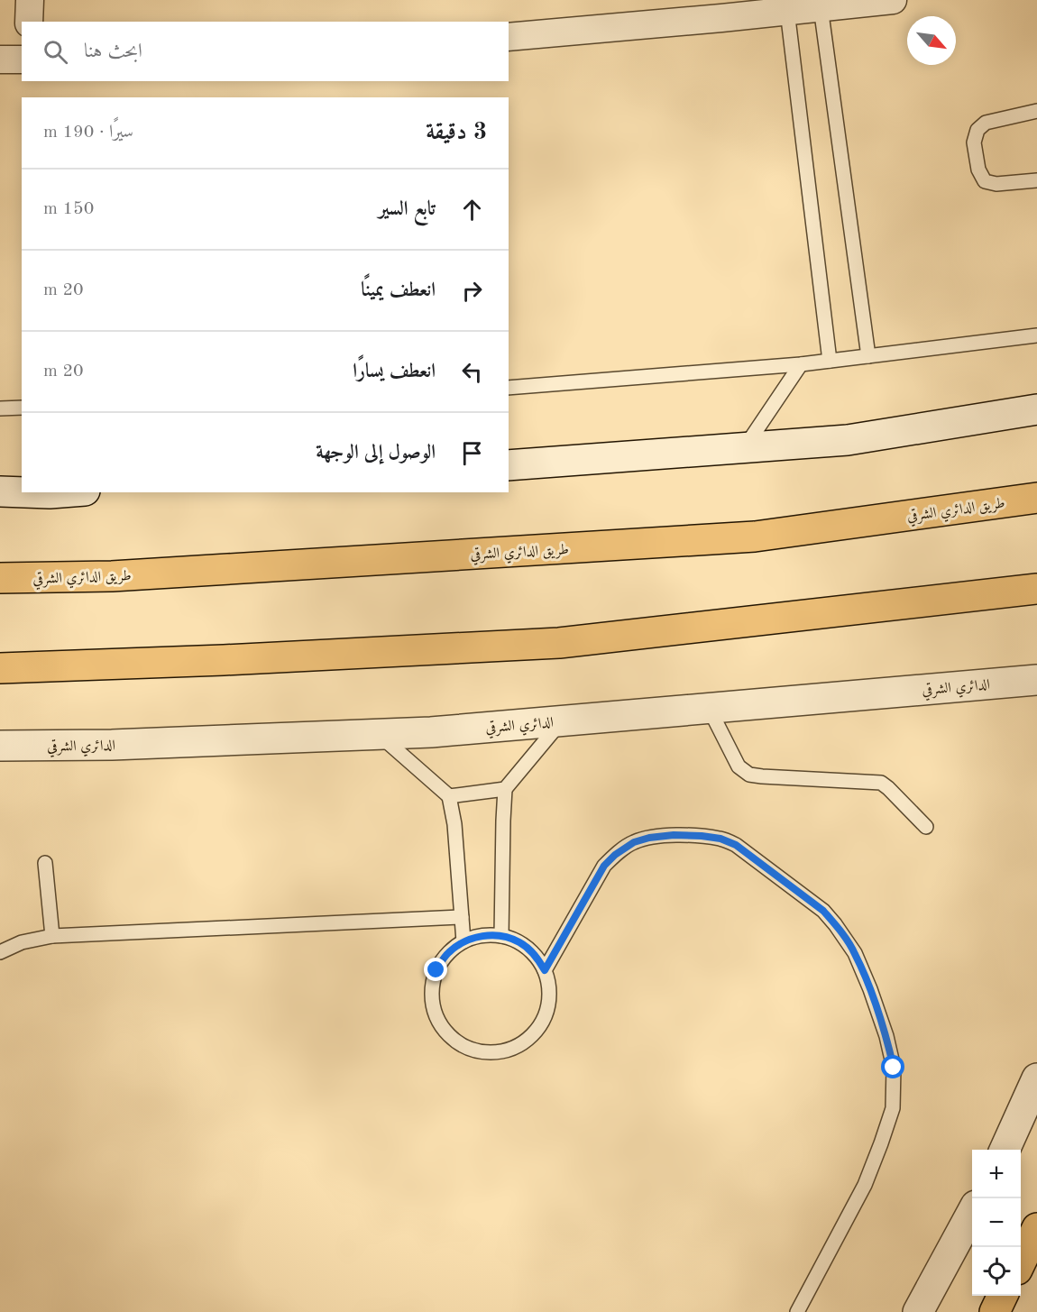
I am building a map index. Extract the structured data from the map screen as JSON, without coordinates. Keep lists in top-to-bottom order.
{
  "streets": {
    "main road": ["طريق الدائري الشرقي"],
    "street": ["الدائري الشرقي"]
  },
  "north": "bottom right",
  "page": {
    "search": "ابحث هنا",
    "heading": ["3 دقيقة", "سيرًا · 190 m"],
    "list": [
      ["تابع السير", "150 m"],
      ["انعطف يمينًا", "20 m"],
      ["انعطف يسارًا", "20 m"],
      "الوصول إلى الوجهة"
    ],
    "map_buttons": ["+", "−"]
  }
}
